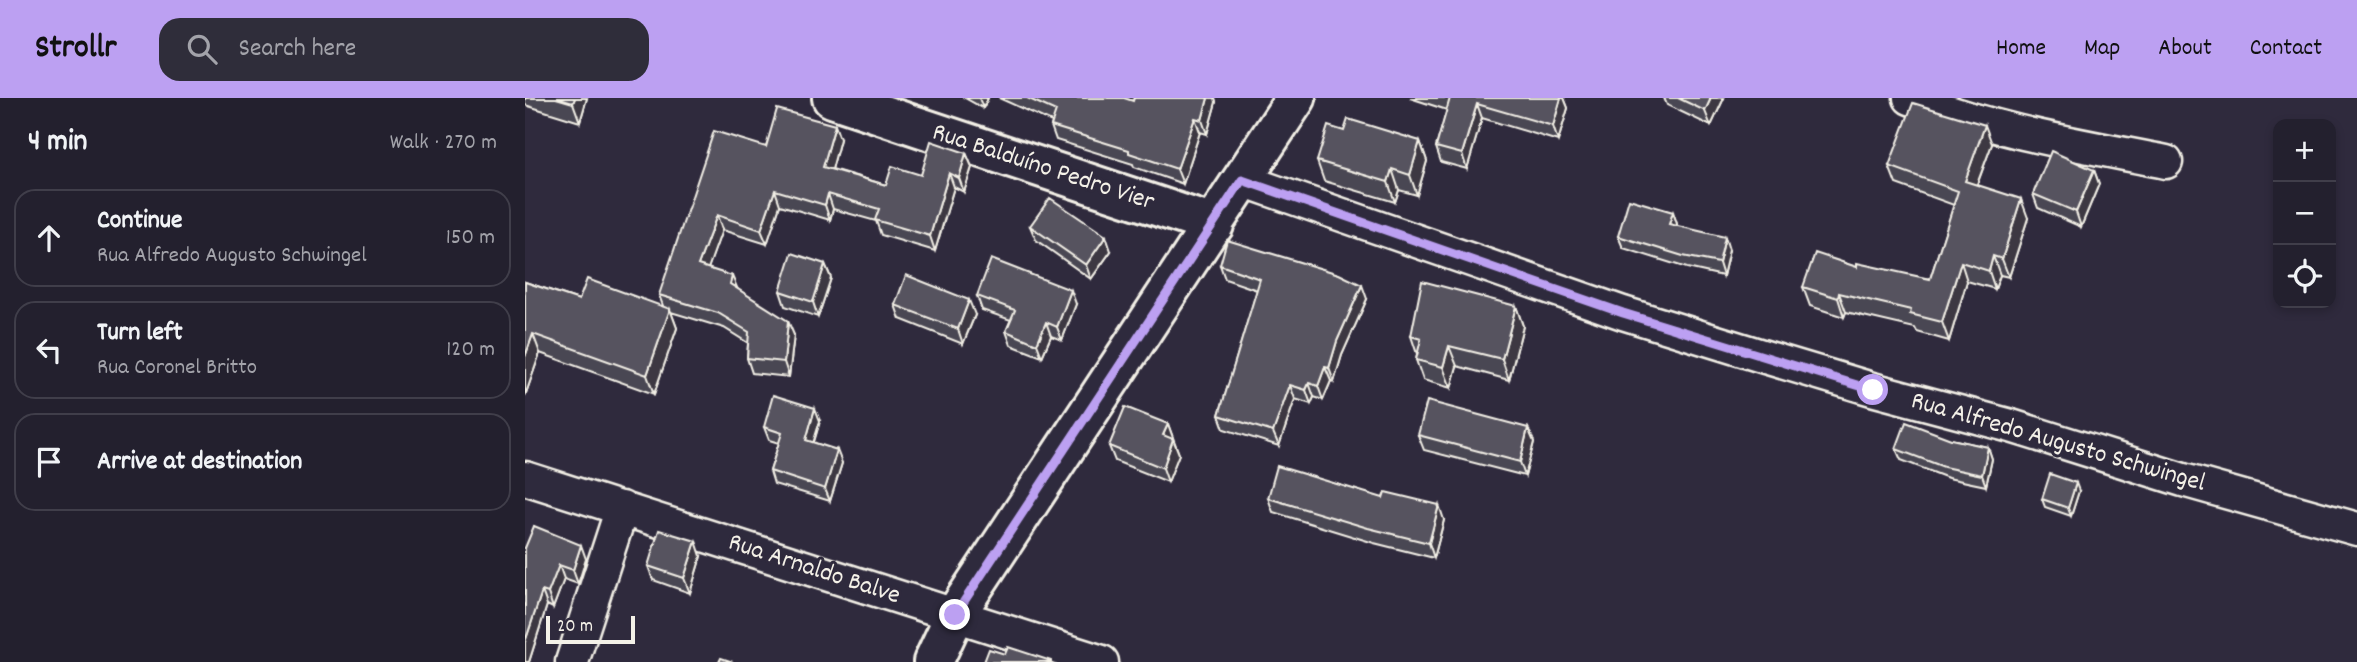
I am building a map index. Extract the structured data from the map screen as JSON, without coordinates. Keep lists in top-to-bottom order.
{
  "streets": {
    "main road": ["Rua Balduíno Pedro Vier"],
    "street": ["Rua Alfredo Augusto Schwingel", "Rua Arnaldo Balve"]
  },
  "scale_bar": "20 m",
  "page": {
    "header": "Strollr",
    "search": "Search here",
    "nav": [
      "Home",
      "Map",
      "About",
      "Contact"
    ],
    "heading": ["4 min", "Walk · 270 m"],
    "map_buttons": ["+", "−"],
    "list": [
      ["Continue", "Rua Alfredo Augusto Schwingel", "150 m"],
      ["Turn left", "Rua Coronel Britto", "120 m"],
      "Arrive at destination"
    ],
    "scale": "20 m"
  }
}
